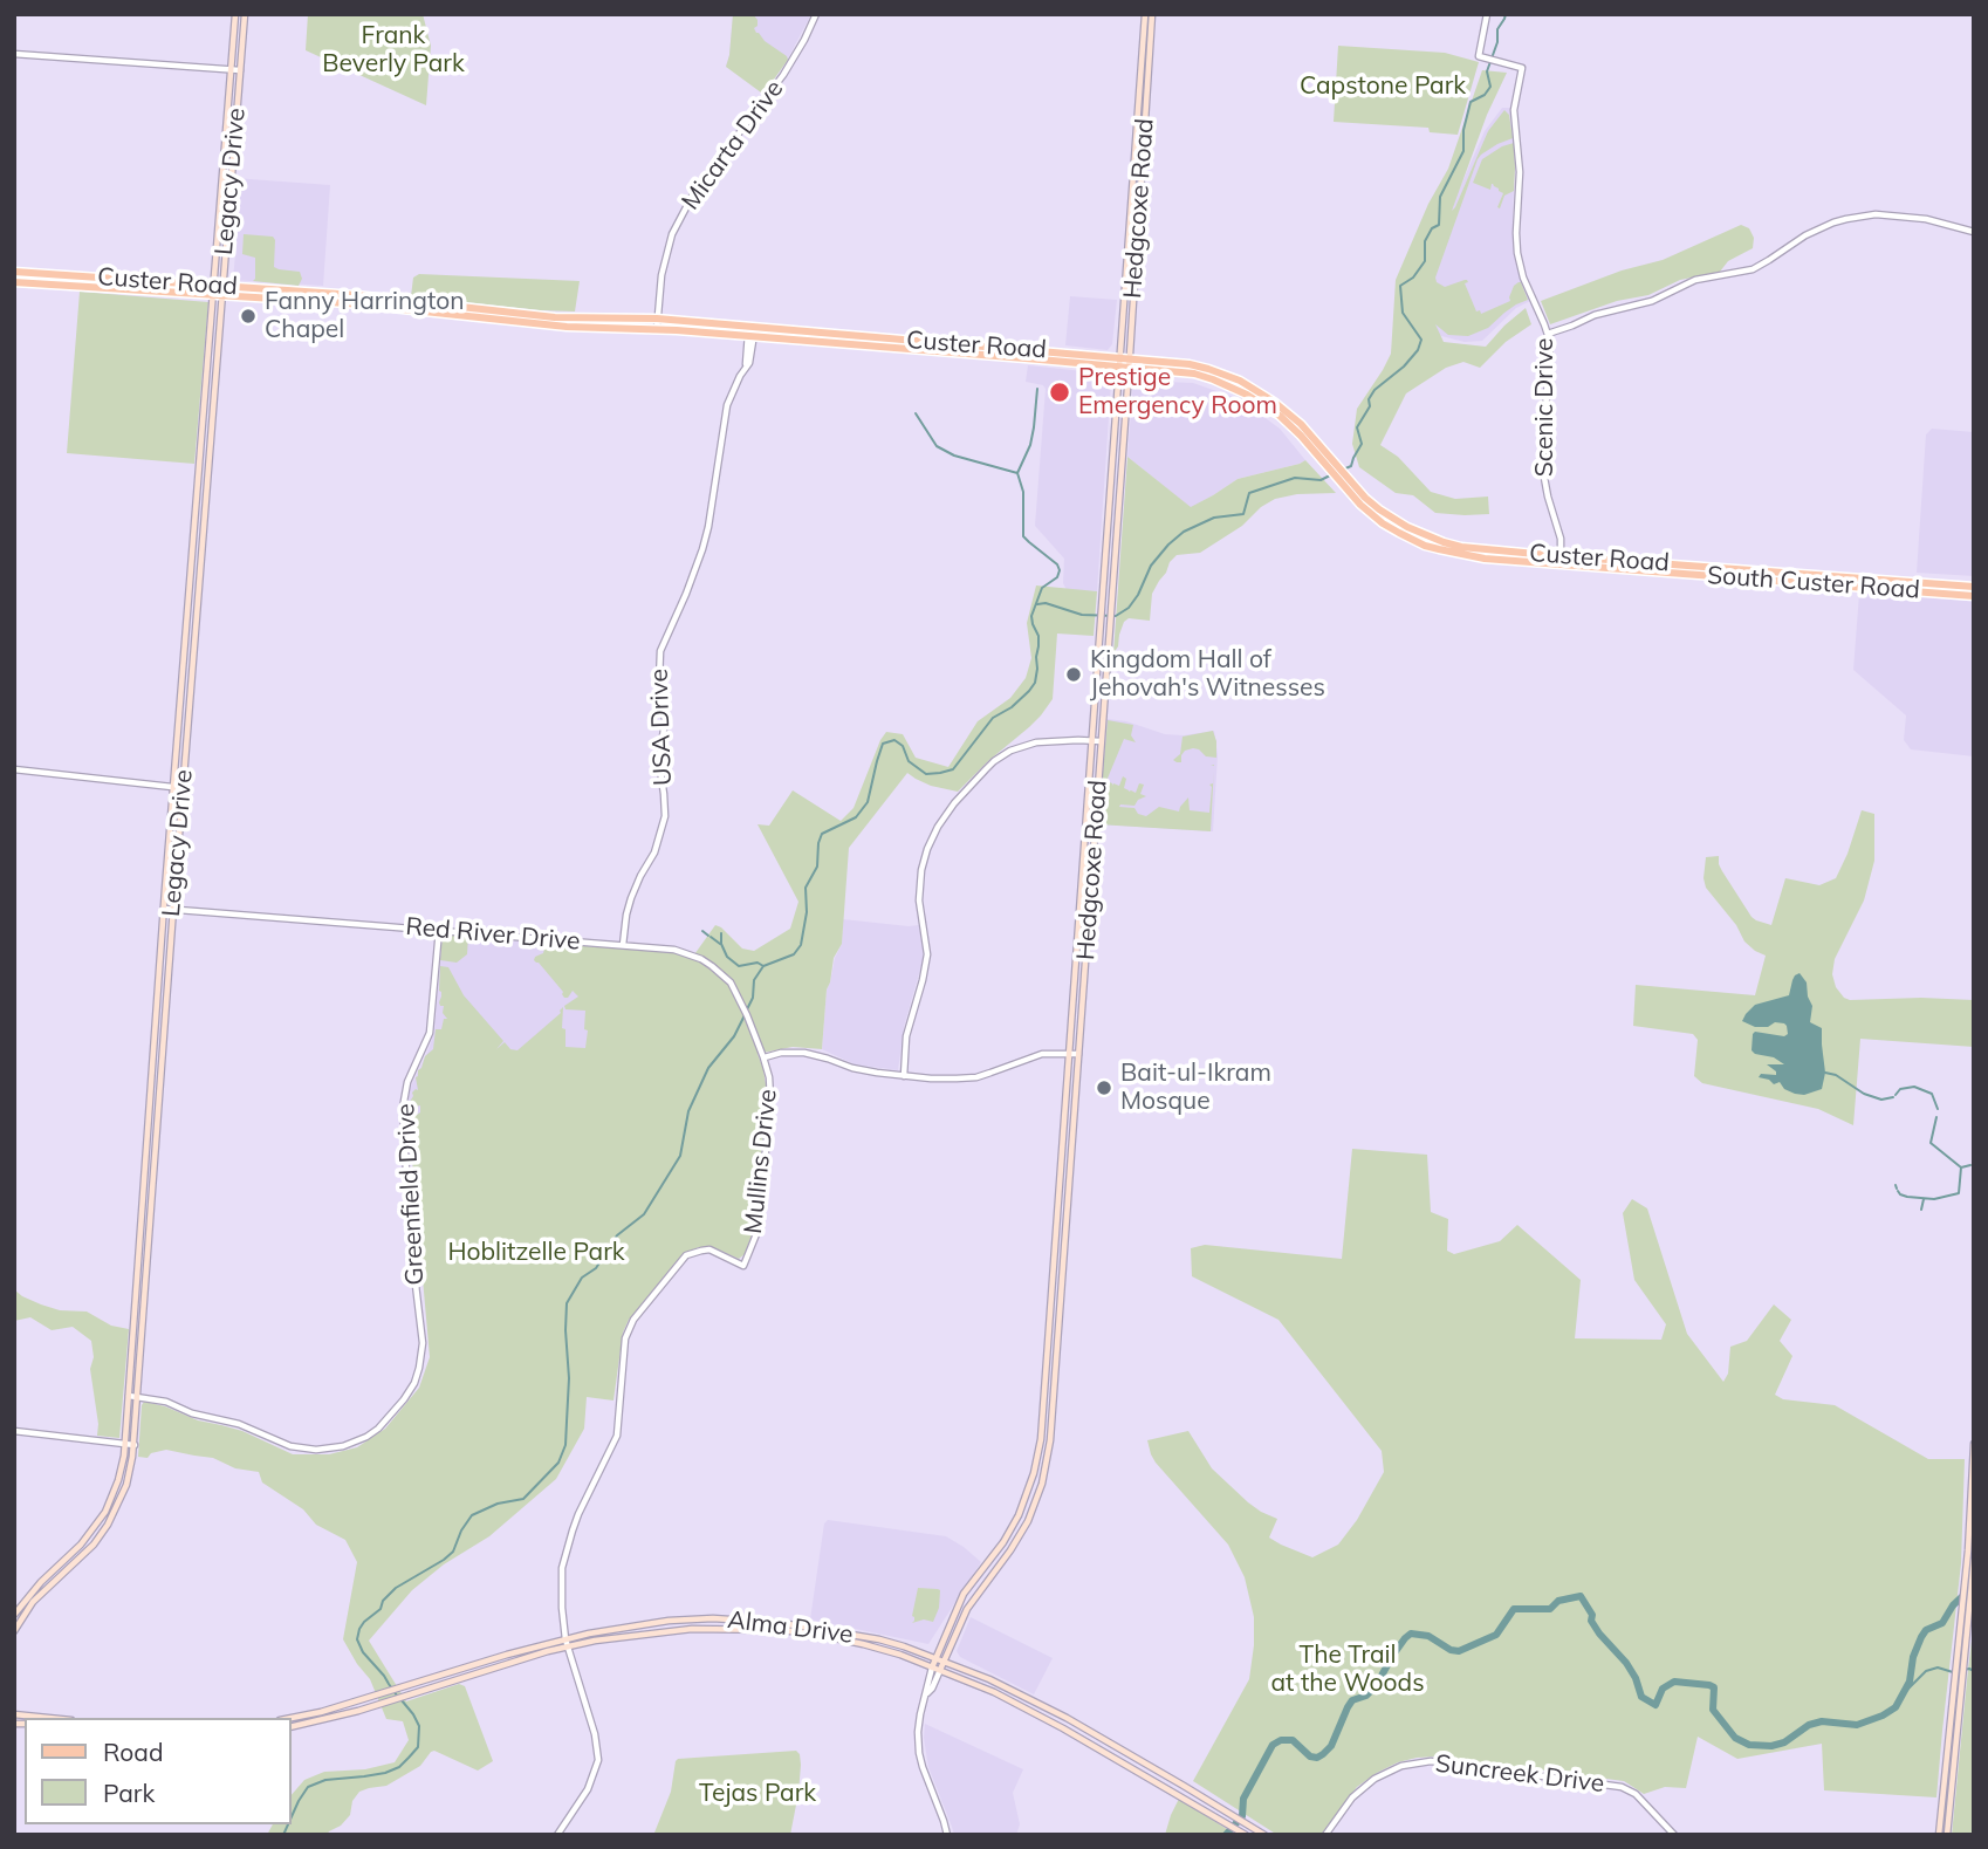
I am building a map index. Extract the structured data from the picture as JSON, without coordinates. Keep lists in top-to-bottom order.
{
  "streets": {
    "main road": [
      "Legacy Drive",
      "Hedgcoxe Road",
      "Custer Road",
      "South Custer Road",
      "Alma Drive"
    ],
    "street": [
      "Micarta Drive",
      "Scenic Drive",
      "USA Drive",
      "Red River Drive",
      "Mullins Drive",
      "Greenfield Drive",
      "Suncreek Drive"
    ]
  },
  "crossings": [
    ["Micarta Drive", "Custer Road"],
    ["Legacy Drive", "Custer Road"],
    ["Legacy Drive", "Red River Drive"],
    ["Legacy Drive", "Greenfield Drive"],
    ["Hedgcoxe Road", "Custer Road"],
    ["Hedgcoxe Road", "Alma Drive"],
    ["Custer Road", "Scenic Drive"],
    ["Custer Road", "South Custer Road"],
    ["Custer Road", "USA Drive"],
    ["USA Drive", "Red River Drive"],
    ["Red River Drive", "Mullins Drive"],
    ["Red River Drive", "Greenfield Drive"],
    ["Mullins Drive", "Alma Drive"]
  ],
  "parks": [
    "Frank Beverly Park",
    "Capstone Park",
    "Hoblitzelle Park",
    "The Trail at the Woods",
    "Tejas Park"
  ],
  "places": [
    "Fanny Harrington Chapel",
    "Prestige Emergency Room",
    "Kingdom Hall of Jehovah's Witnesses",
    "Bait-ul-Ikram Mosque"
  ],
  "legend": ["Road", "Park"]
}
